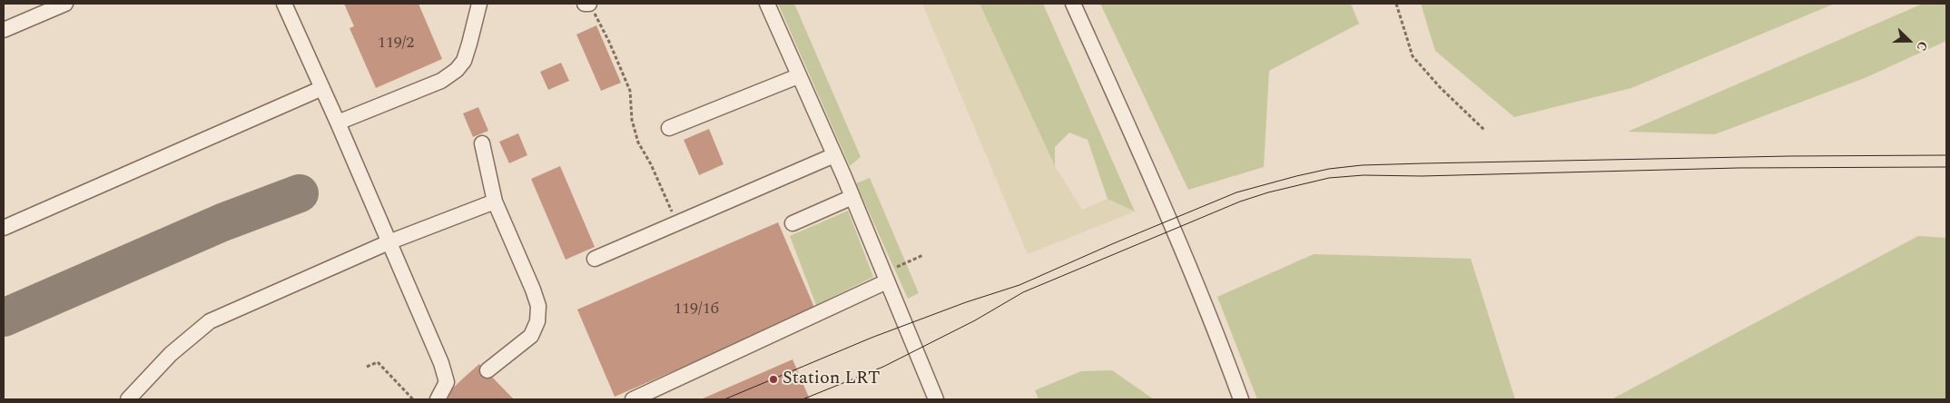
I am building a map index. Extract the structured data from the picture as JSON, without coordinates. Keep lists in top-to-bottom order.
{
  "places": ["Station LRT"],
  "house_numbers": ["119/2", "119/1б"],
  "north": "right"
}
